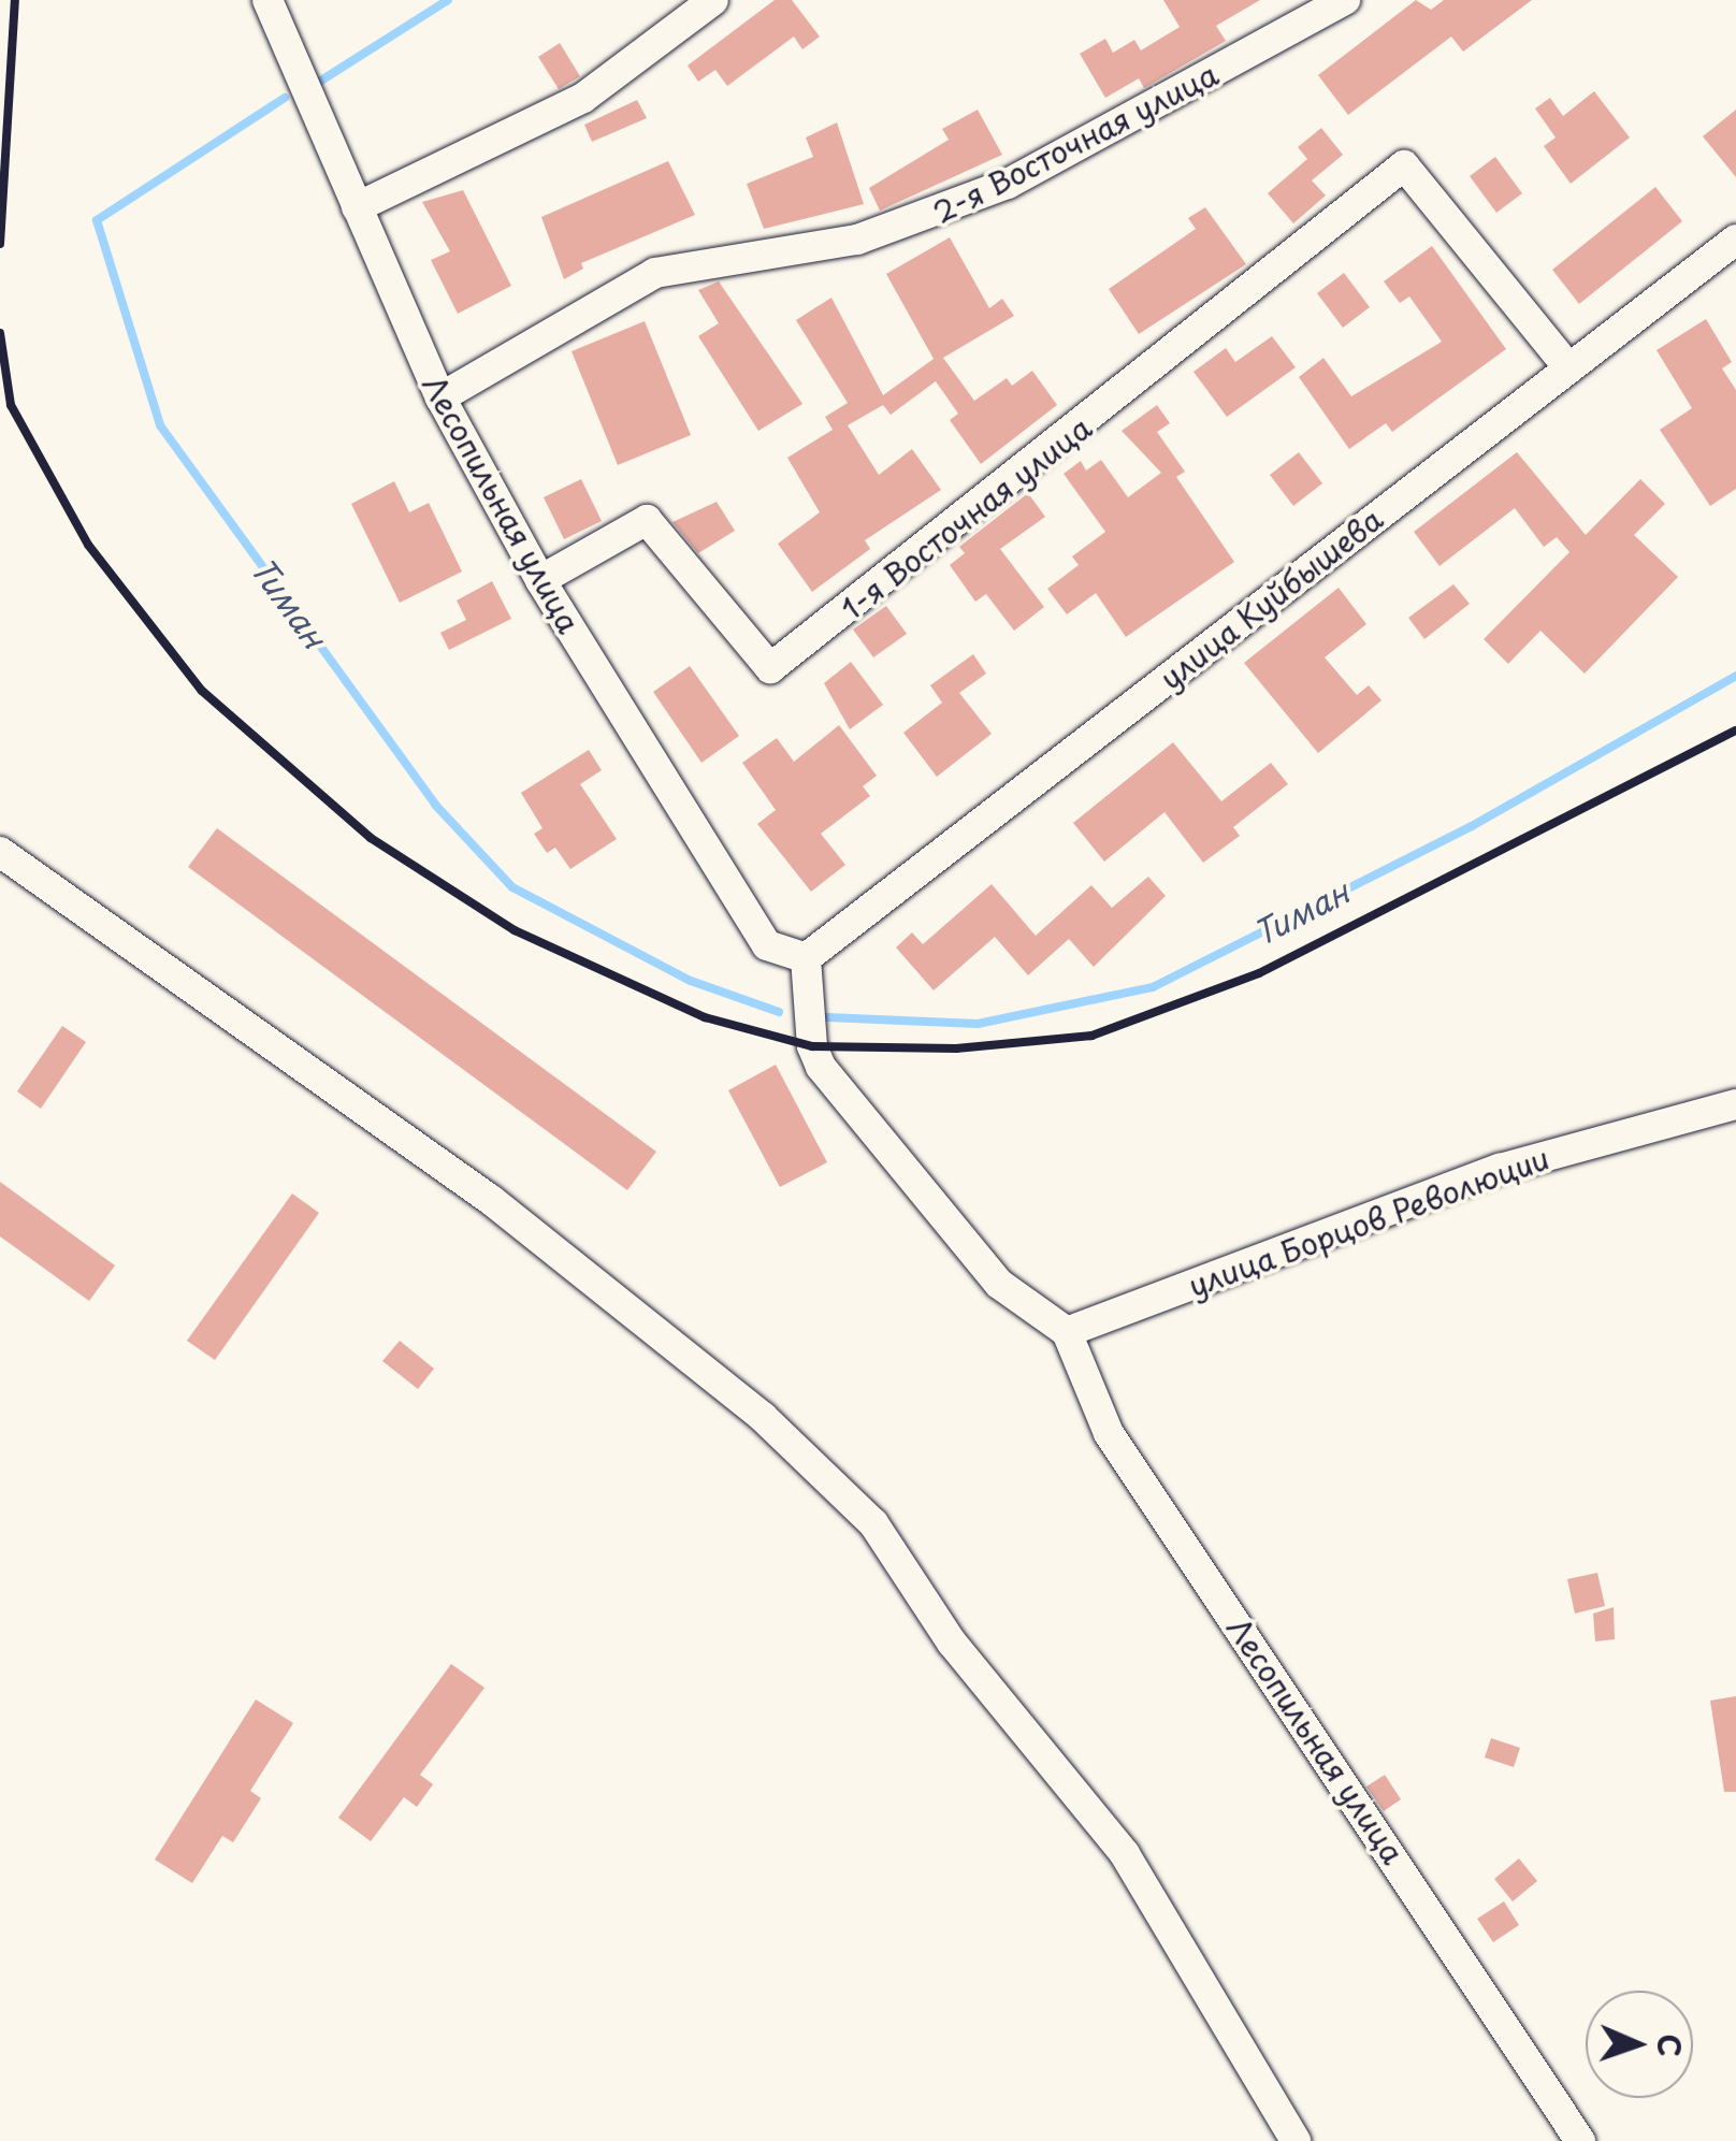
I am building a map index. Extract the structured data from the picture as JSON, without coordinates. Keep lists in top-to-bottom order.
{
  "streets": {
    "street": [
      "2-я Восточная улица",
      "Лесопильная улица",
      "1-я Восточная улица",
      "улица Куйбышева",
      "улица Борцов Революции"
    ]
  },
  "crossings": [
    ["2-я Восточная улица", "Лесопильная улица"],
    ["Лесопильная улица", "1-я Восточная улица"],
    ["Лесопильная улица", "улица Куйбышева"],
    ["Лесопильная улица", "улица Борцов Революции"],
    ["1-я Восточная улица", "улица Куйбышева"]
  ],
  "water": ["Тиман"],
  "north": "right"
}
